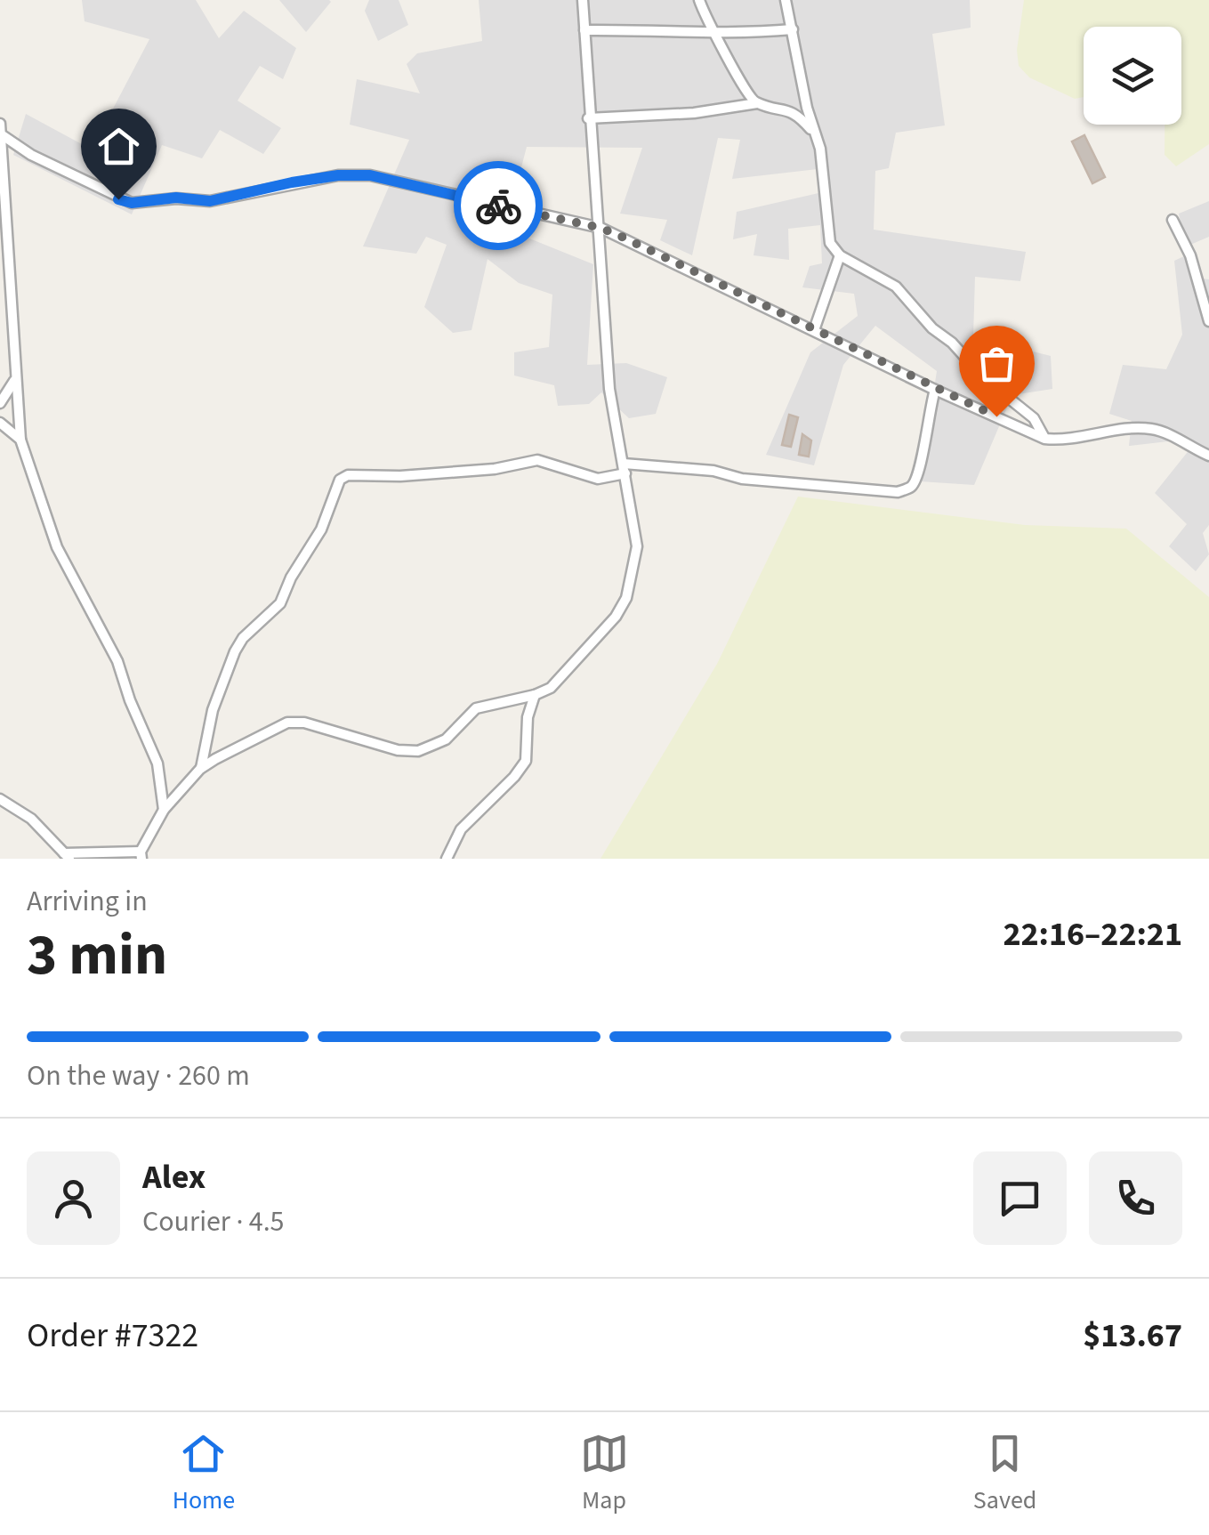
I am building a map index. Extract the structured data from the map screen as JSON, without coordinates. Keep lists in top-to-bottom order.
{
  "page": {
    "heading": ["3 min", "Arriving in", "22:16–22:21"],
    "panel": [
      "Alex",
      "Courier · 4.5",
      "Order #7322",
      "$13.67"
    ],
    "bar": "On the way · 260 m",
    "tabs": ["Home", "Map", "Saved"]
  }
}
